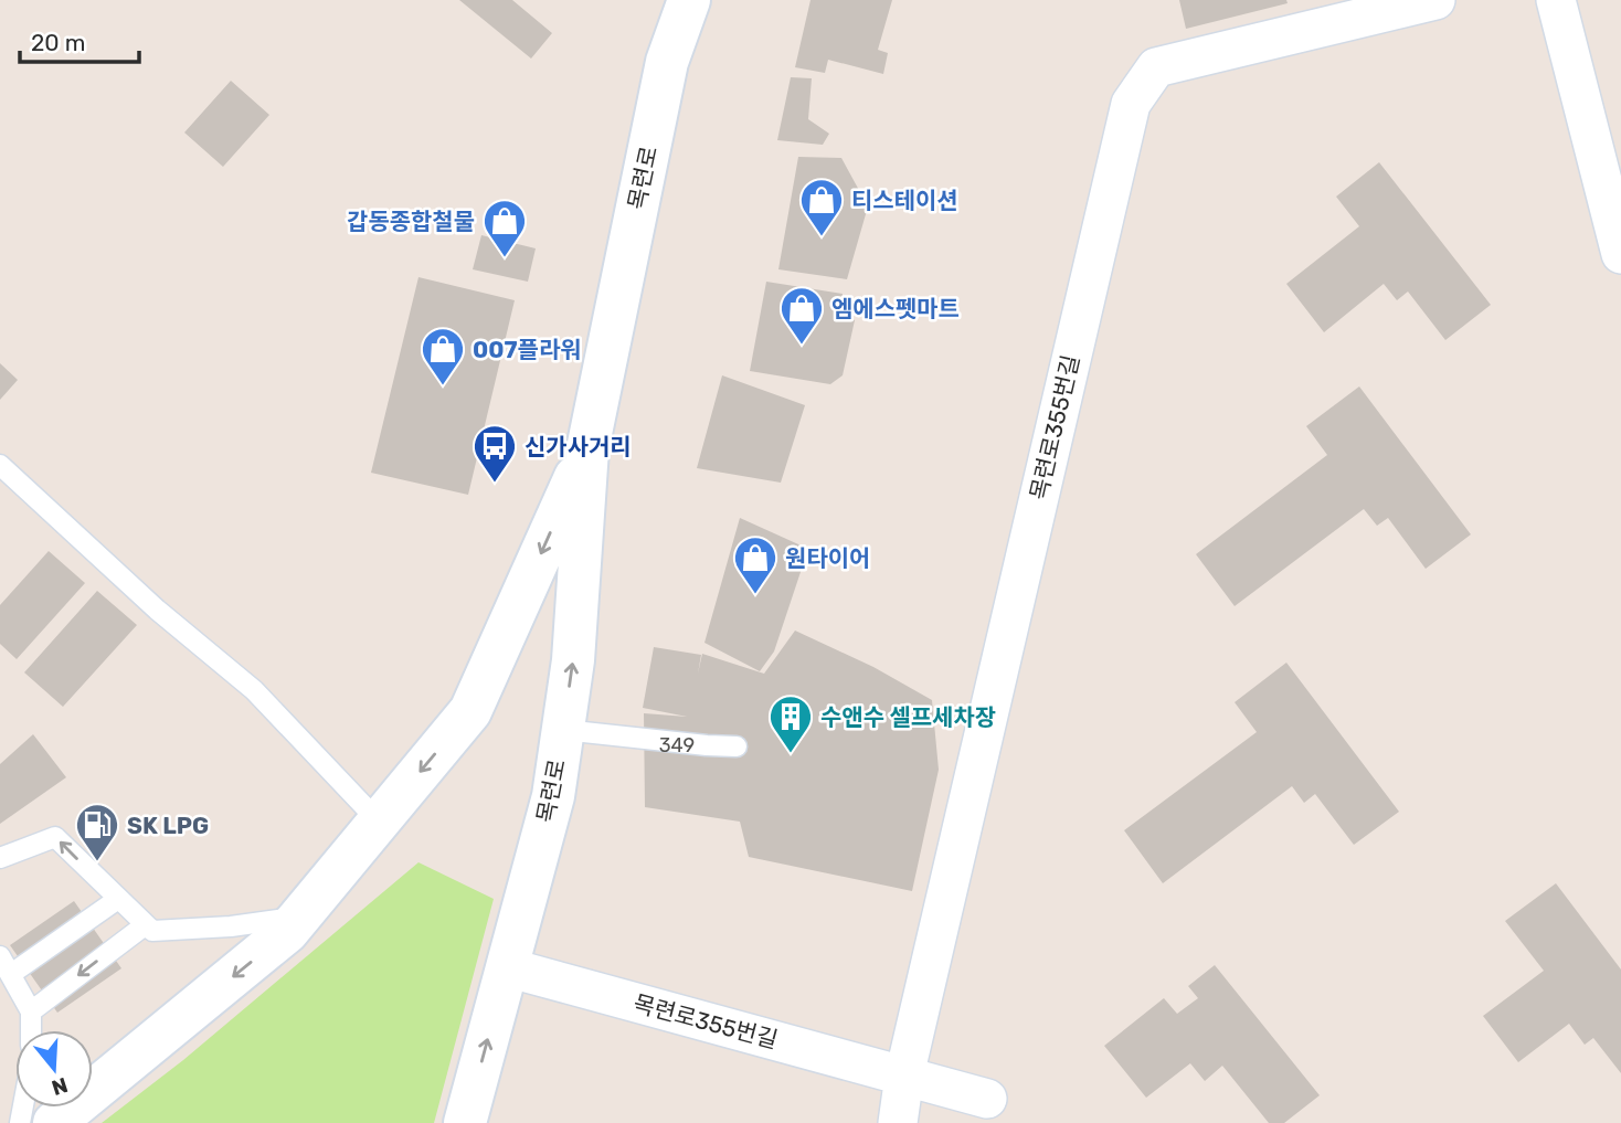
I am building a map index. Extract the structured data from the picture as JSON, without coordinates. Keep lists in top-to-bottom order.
{
  "streets": {
    "main road": ["목련로"],
    "street": ["목련로355번길"]
  },
  "crossings": [
    ["목련로", "목련로355번길"]
  ],
  "places": {
    "shop": [
      "티스테이션",
      "갑동종합철물",
      "엠에스펫마트",
      "007플라워",
      "원타이어"
    ],
    "bus stop": ["신가사거리"],
    "building": ["수앤수 셀프세차장"],
    "fuel station": ["SK LPG"]
  },
  "house_numbers": ["349"],
  "scale_bar": "20 m",
  "north": "bottom"
}
